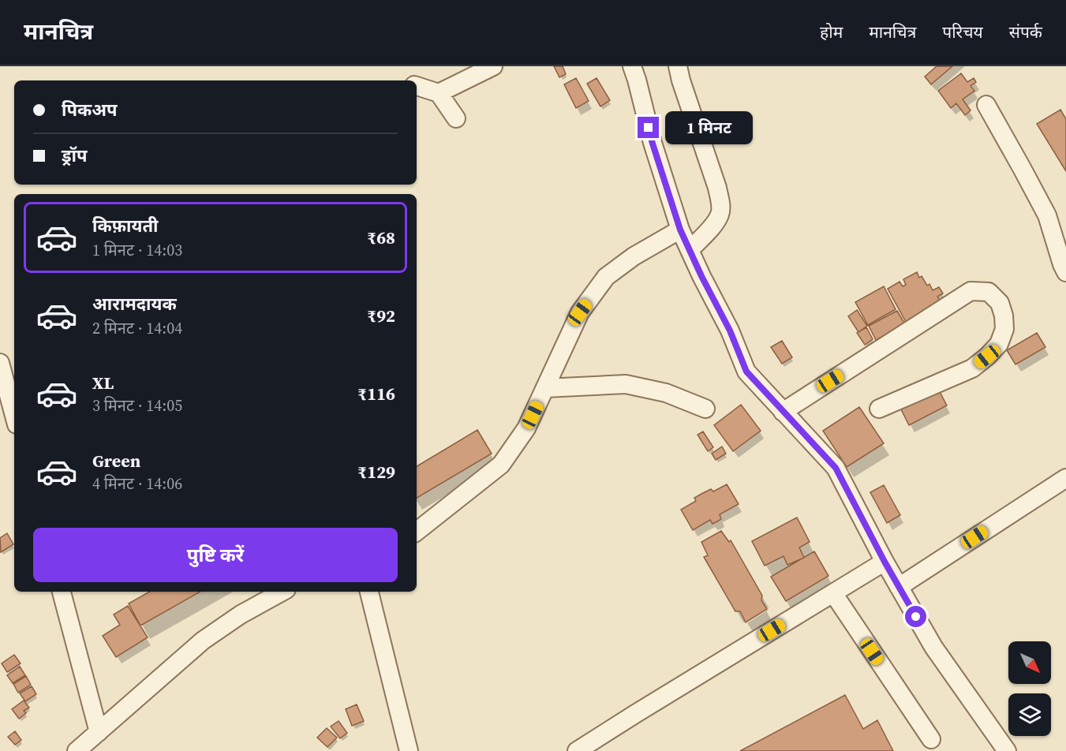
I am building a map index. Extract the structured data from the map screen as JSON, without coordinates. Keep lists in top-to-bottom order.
{
  "north": "bottom right",
  "page": {
    "header": "मानचित्र",
    "nav": [
      "होम",
      "मानचित्र",
      "परिचय",
      "संपर्क"
    ],
    "banner": ["पिकअप", "ड्रॉप"],
    "bubble": "1 मिनट",
    "list": [
      {
        "name": "किफ़ायती",
        "note": "1 मिनट · 14:03",
        "value": "₹68"
      },
      {
        "name": "आरामदायक",
        "note": "2 मिनट · 14:04",
        "value": "₹92"
      },
      {
        "name": "XL",
        "note": "3 मिनट · 14:05",
        "value": "₹116"
      },
      {
        "name": "Green",
        "note": "4 मिनट · 14:06",
        "value": "₹129"
      }
    ],
    "buttons": "पुष्टि करें"
  }
}
